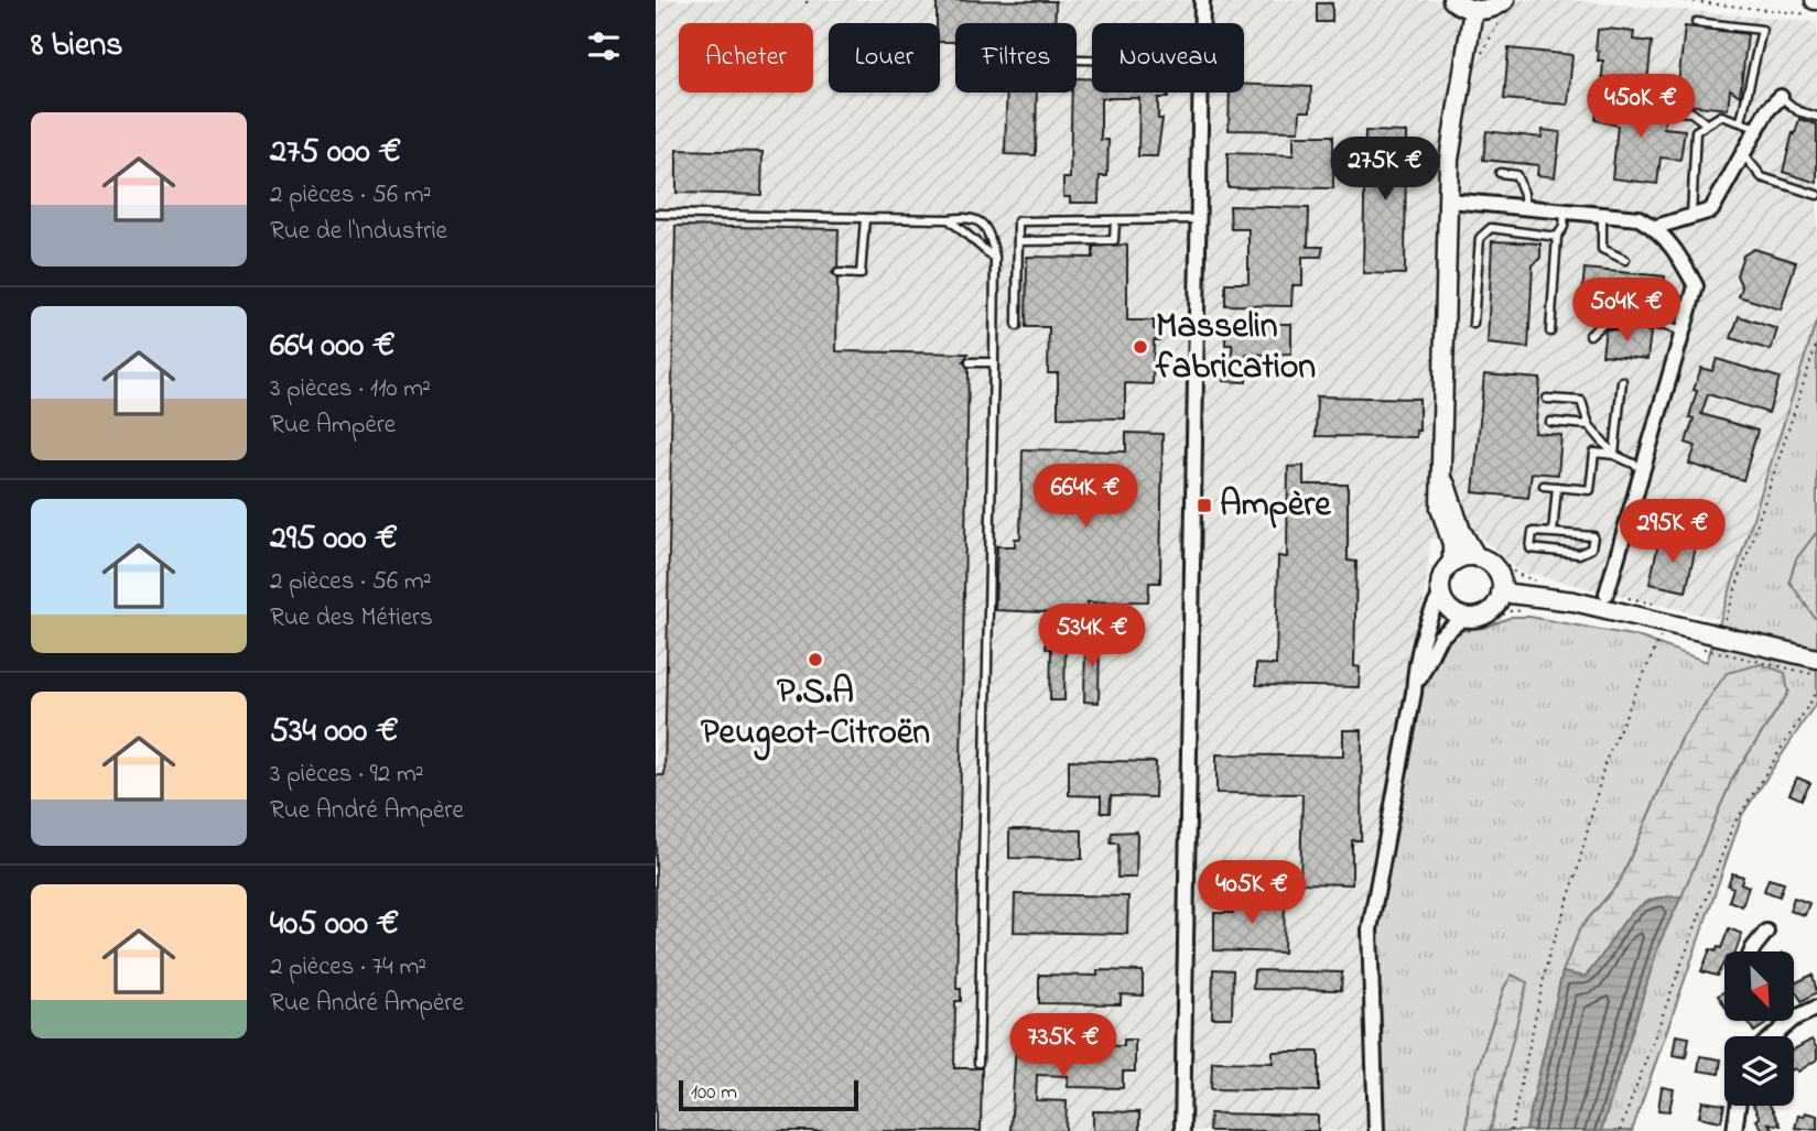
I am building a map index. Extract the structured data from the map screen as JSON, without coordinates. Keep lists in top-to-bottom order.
{
  "places": {
    "other": ["Masselin fabrication", "P.S.A Peugeot-Citroën"],
    "transit": ["Ampère"]
  },
  "scale_bar": "100 m",
  "north": "bottom right",
  "page": {
    "heading": "8 biens",
    "chip": [
      "Acheter",
      "Louer",
      "Filtres",
      "Nouveau"
    ],
    "price": [
      "450K €",
      "275K €",
      "504K €",
      "664K €",
      "295K €",
      "534K €",
      "405K €",
      "735K €"
    ],
    "list": [
      {
        "name": "275 000 €",
        "note": "2 pièces · 56 m² · Rue de l'Industrie"
      },
      {
        "name": "664 000 €",
        "note": "3 pièces · 110 m² · Rue Ampère"
      },
      {
        "name": "295 000 €",
        "note": "2 pièces · 56 m² · Rue des Métiers"
      },
      {
        "name": "534 000 €",
        "note": "3 pièces · 92 m² · Rue André Ampère"
      },
      {
        "name": "405 000 €",
        "note": "2 pièces · 74 m² · Rue André Ampère"
      }
    ],
    "scale": "100 m"
  }
}
